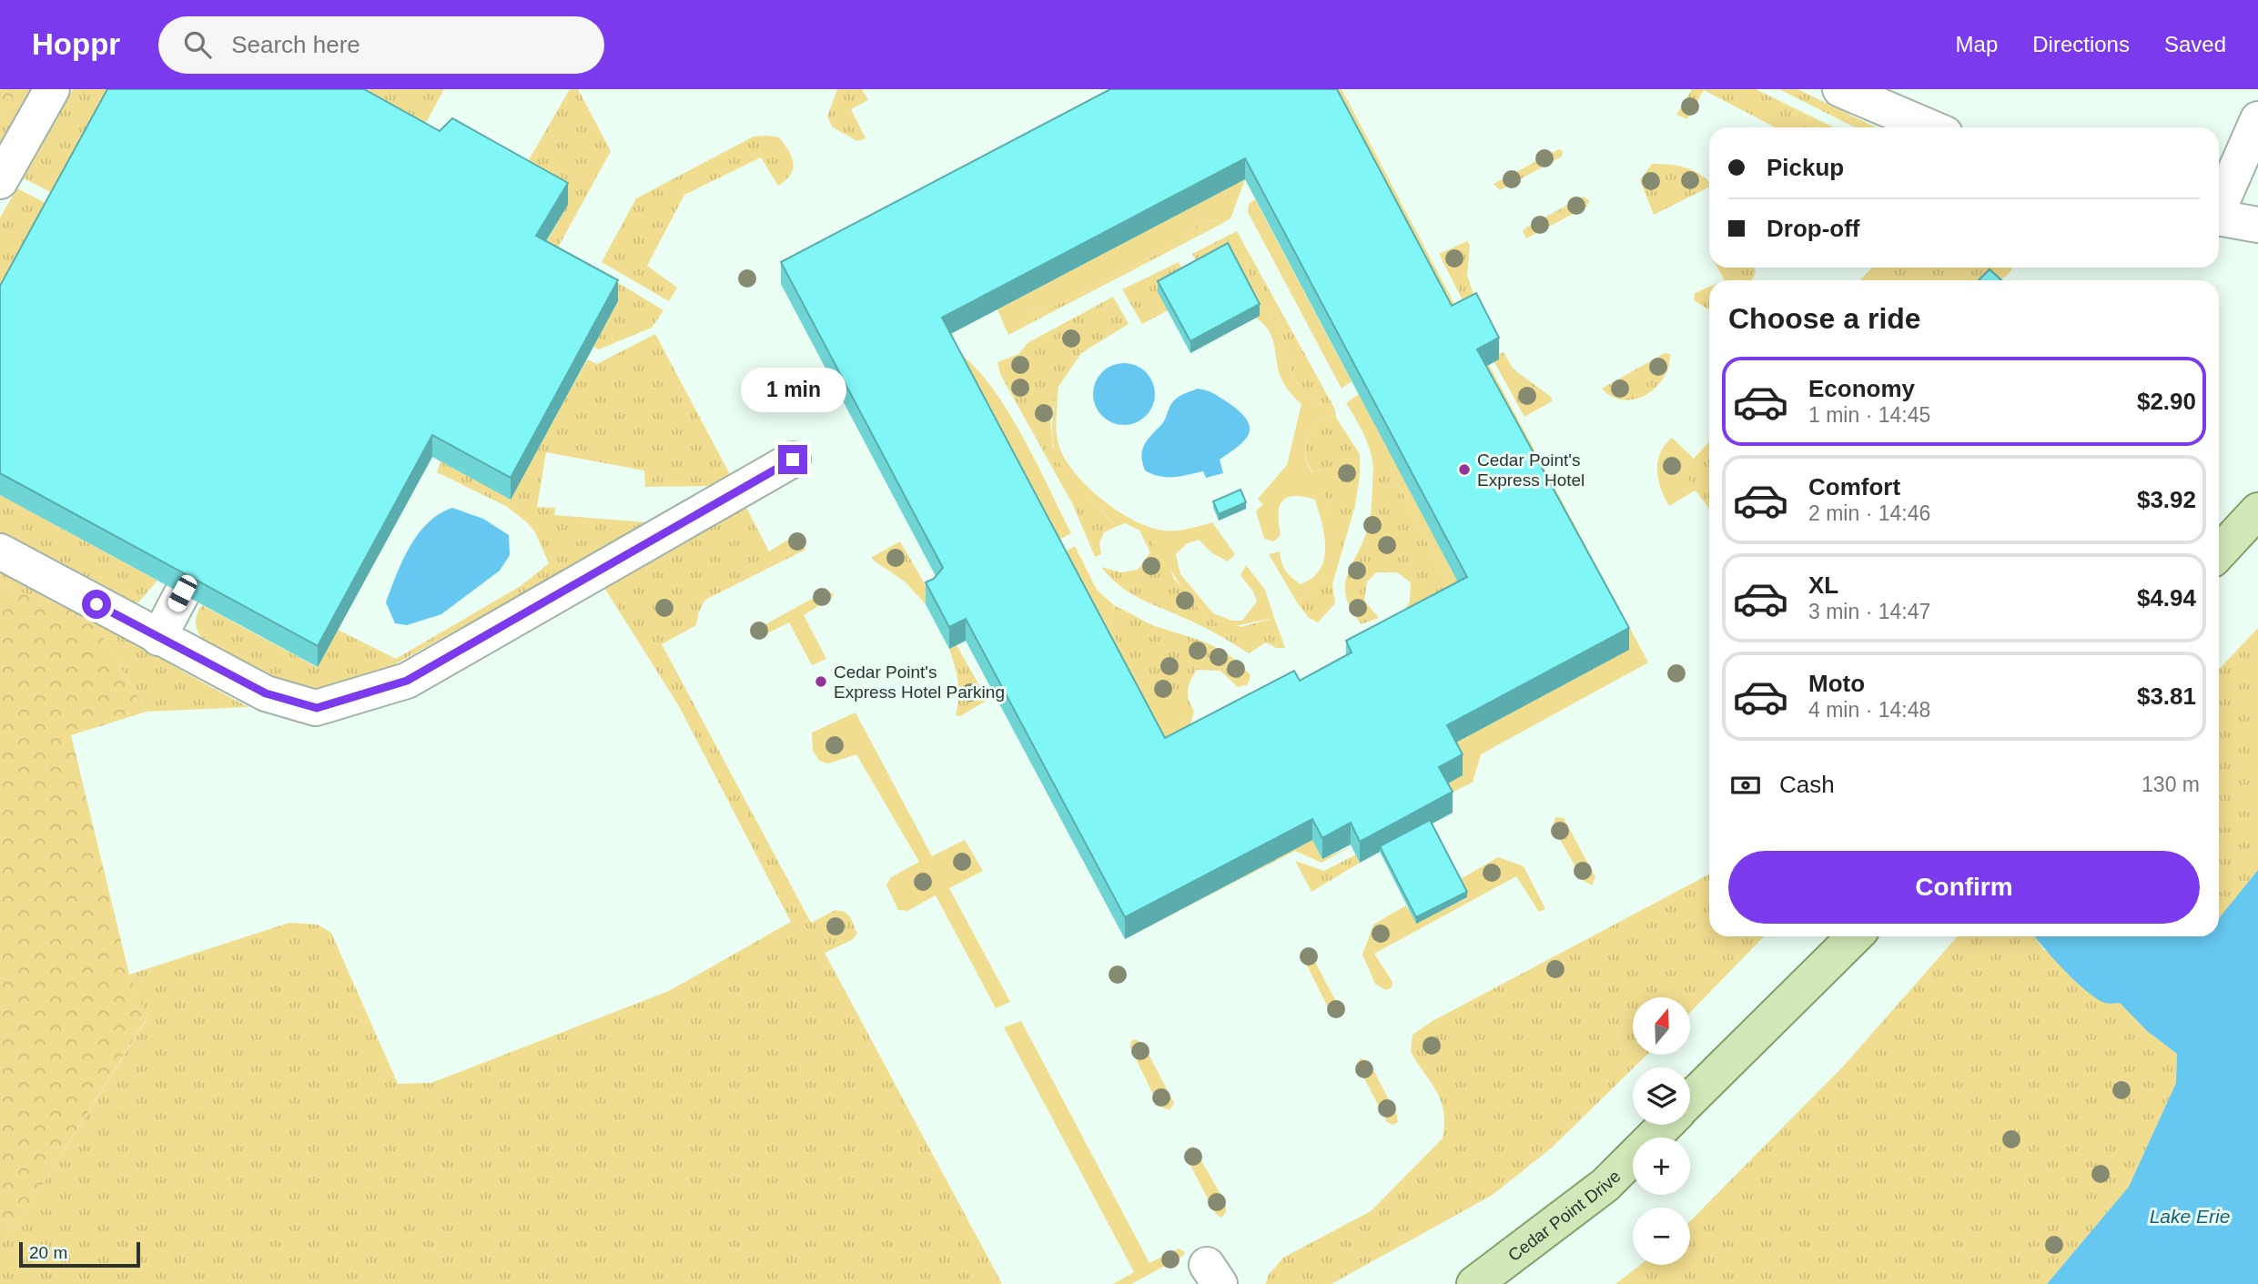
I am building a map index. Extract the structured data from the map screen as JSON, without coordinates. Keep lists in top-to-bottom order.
{
  "streets": {
    "main road": ["Cedar Point Drive"]
  },
  "water": ["Lake Erie"],
  "places": ["Cedar Point's Express Hotel", "Cedar Point's Express Hotel Parking"],
  "scale_bar": "20 m",
  "north": "top",
  "page": {
    "header": "Hoppr",
    "search": "Search here",
    "nav": ["Map", "Directions", "Saved"],
    "banner": ["Pickup", "Drop-off"],
    "heading": "Choose a ride",
    "list": [
      {
        "name": "Economy",
        "note": "1 min · 14:45",
        "value": "$2.90"
      },
      {
        "name": "Comfort",
        "note": "2 min · 14:46",
        "value": "$3.92"
      },
      {
        "name": "XL",
        "note": "3 min · 14:47",
        "value": "$4.94"
      },
      {
        "name": "Moto",
        "note": "4 min · 14:48",
        "value": "$3.81"
      }
    ],
    "bubble": "1 min",
    "pay": ["Cash", "130 m"],
    "buttons": "Confirm",
    "map_buttons": ["+", "−"],
    "scale": "20 m"
  }
}
